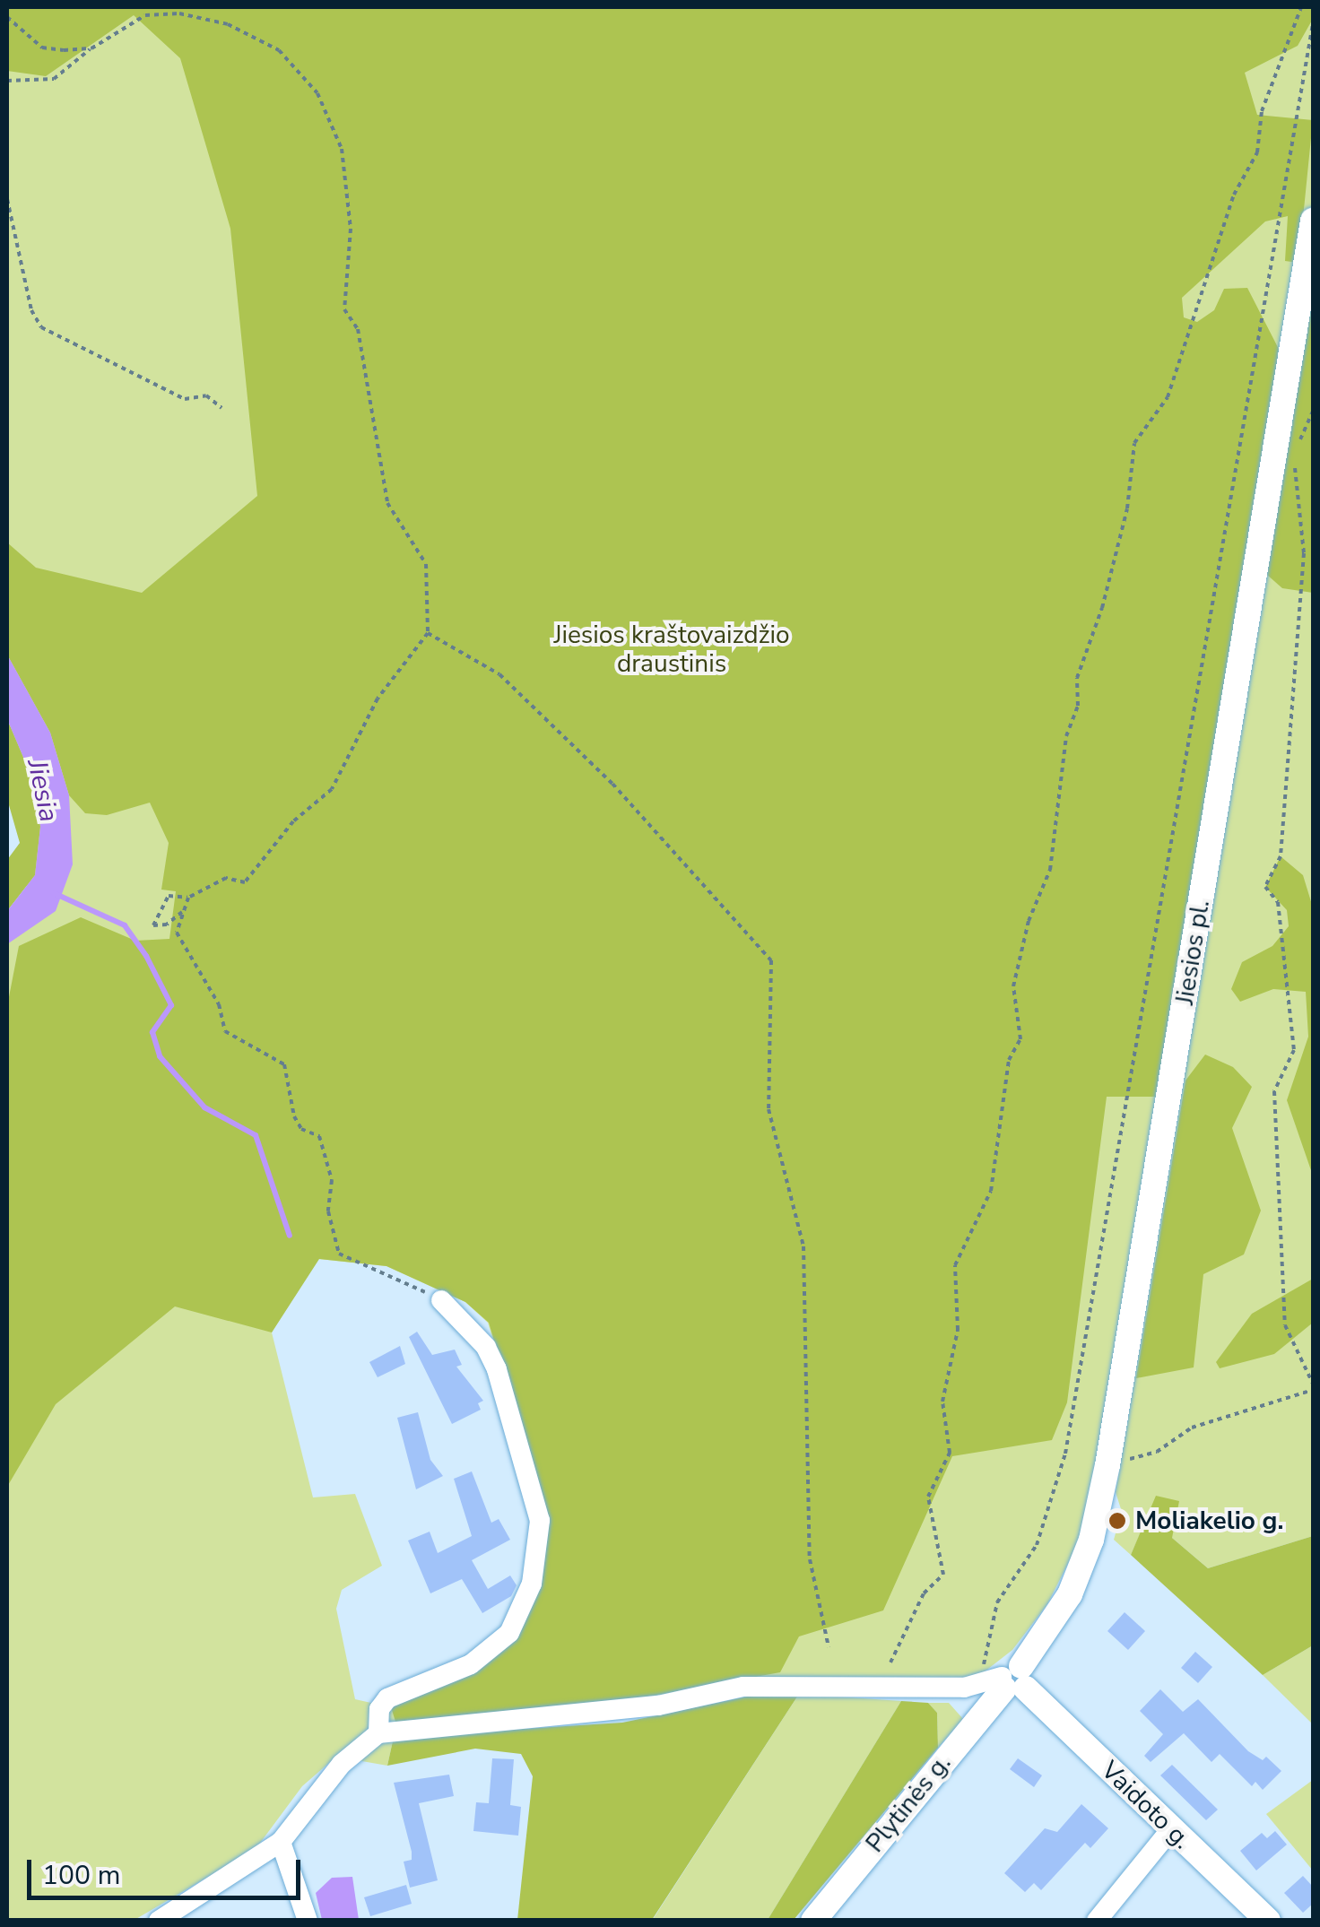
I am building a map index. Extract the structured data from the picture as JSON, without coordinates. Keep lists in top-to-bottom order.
{
  "streets": {
    "main road": ["Jiesios pl.", "Plytinės g.", "Vaidoto g."]
  },
  "crossings": [
    ["Jiesios pl.", "Plytinės g."],
    ["Jiesios pl.", "Vaidoto g."],
    ["Plytinės g.", "Vaidoto g."]
  ],
  "water": ["Jiesia"],
  "parks": ["Jiesios kraštovaizdžio draustinis"],
  "places": ["Moliakelio g."],
  "scale_bar": "100 m"
}
